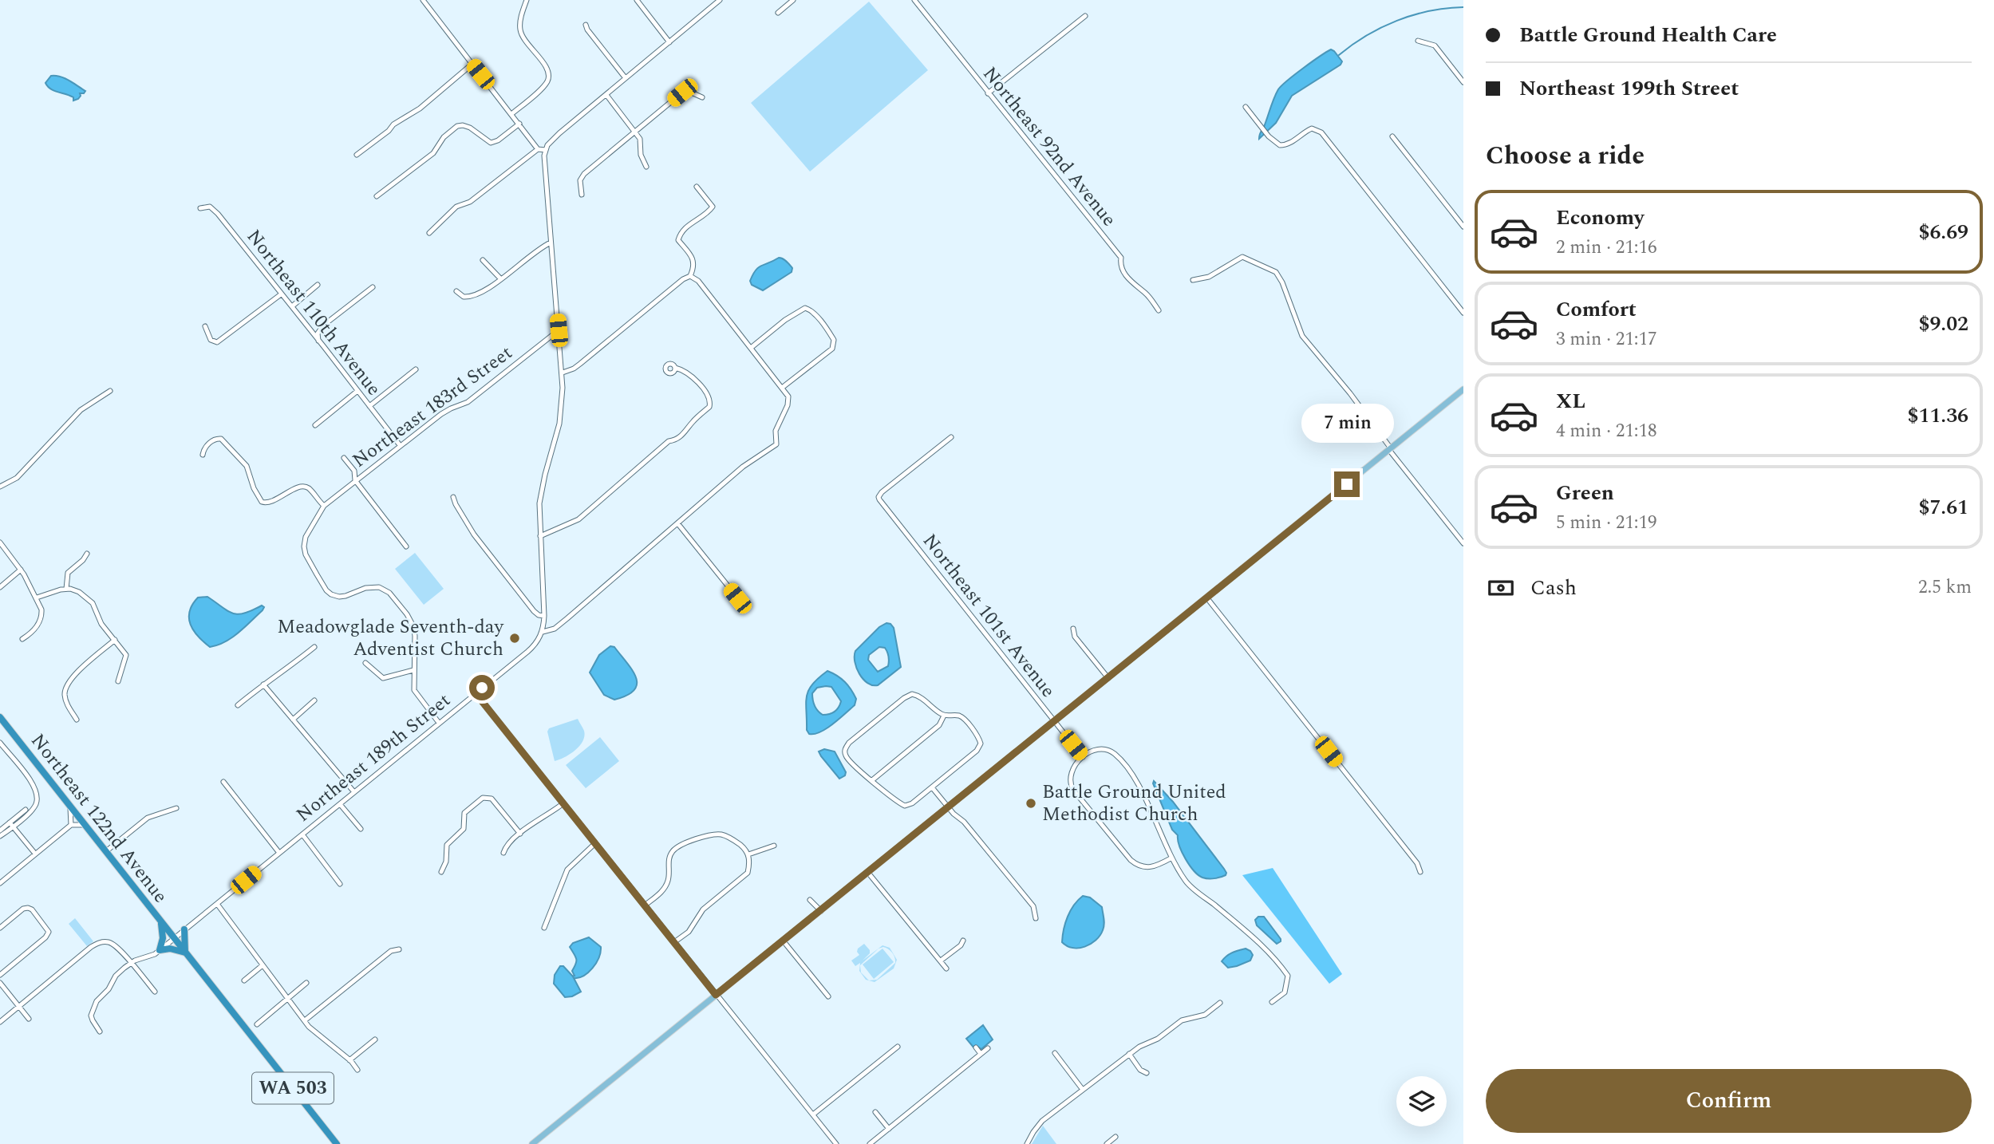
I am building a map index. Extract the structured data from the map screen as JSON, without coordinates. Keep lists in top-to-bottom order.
{
  "streets": {
    "highway": ["Northeast 122nd Avenue", "WA 503"],
    "street": [
      "Northeast 92nd Avenue",
      "Northeast 110th Avenue",
      "Northeast 183rd Street",
      "Northeast 101st Avenue",
      "Northeast 189th Street"
    ]
  },
  "crossings": [
    ["Northeast 110th Avenue", "Northeast 183rd Street"],
    ["Northeast 189th Street", "Northeast 122nd Avenue"],
    ["Northeast 189th Street", "WA 503"],
    ["Northeast 122nd Avenue", "WA 503"]
  ],
  "places": ["Meadowglade Seventh-day Adventist Church", "Battle Ground United Methodist Church"],
  "page": {
    "banner": ["Battle Ground Health Care", "Northeast 199th Street"],
    "heading": "Choose a ride",
    "list": [
      {
        "name": "Economy",
        "note": "2 min · 21:16",
        "value": "$6.69"
      },
      {
        "name": "Comfort",
        "note": "3 min · 21:17",
        "value": "$9.02"
      },
      {
        "name": "XL",
        "note": "4 min · 21:18",
        "value": "$11.36"
      },
      {
        "name": "Green",
        "note": "5 min · 21:19",
        "value": "$7.61"
      }
    ],
    "bubble": "7 min",
    "pay": ["Cash", "2.5 km"],
    "buttons": "Confirm"
  }
}
